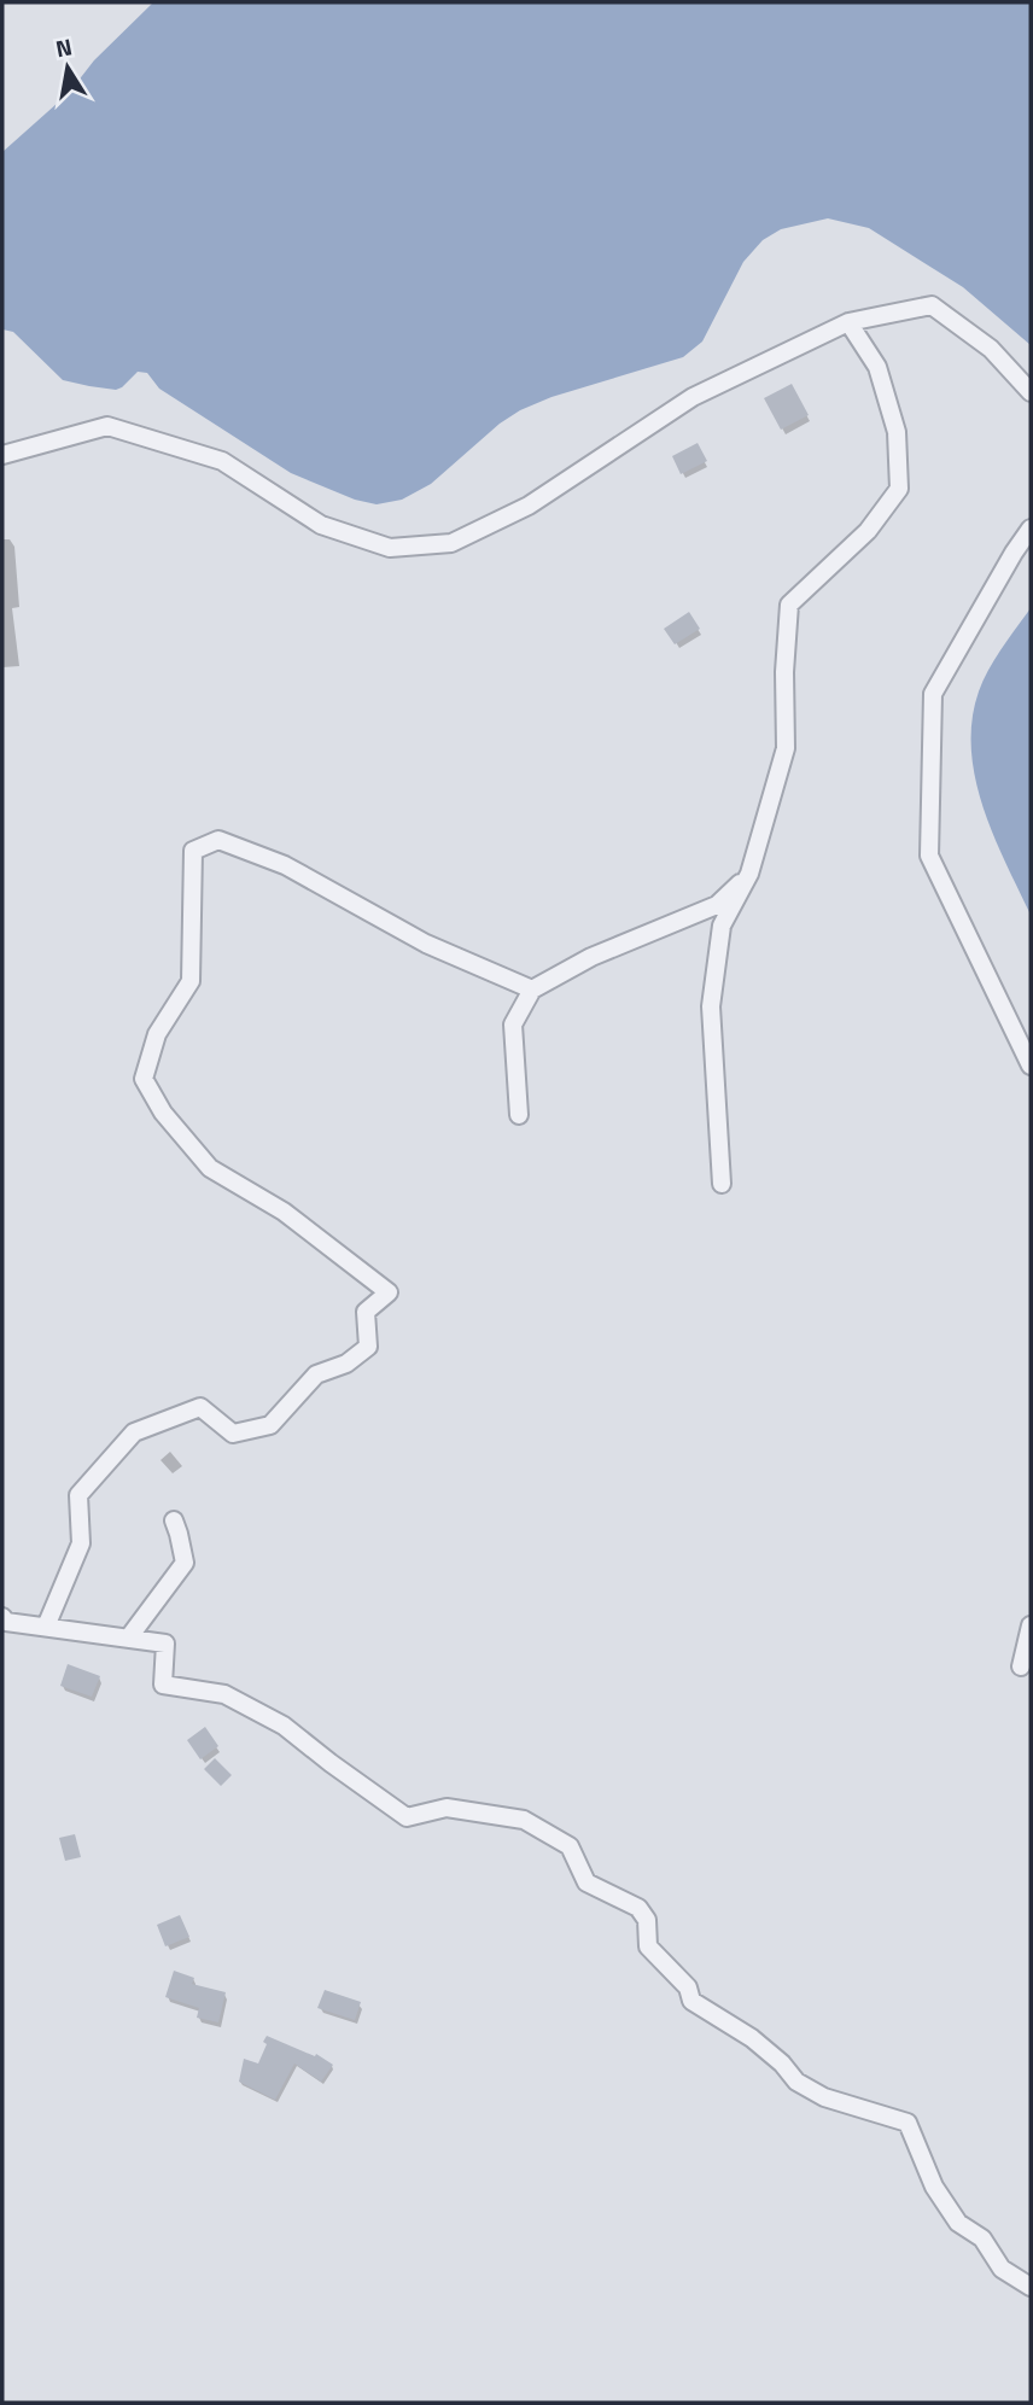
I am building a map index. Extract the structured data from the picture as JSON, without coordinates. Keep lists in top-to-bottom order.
{
  "north": "top"
}
